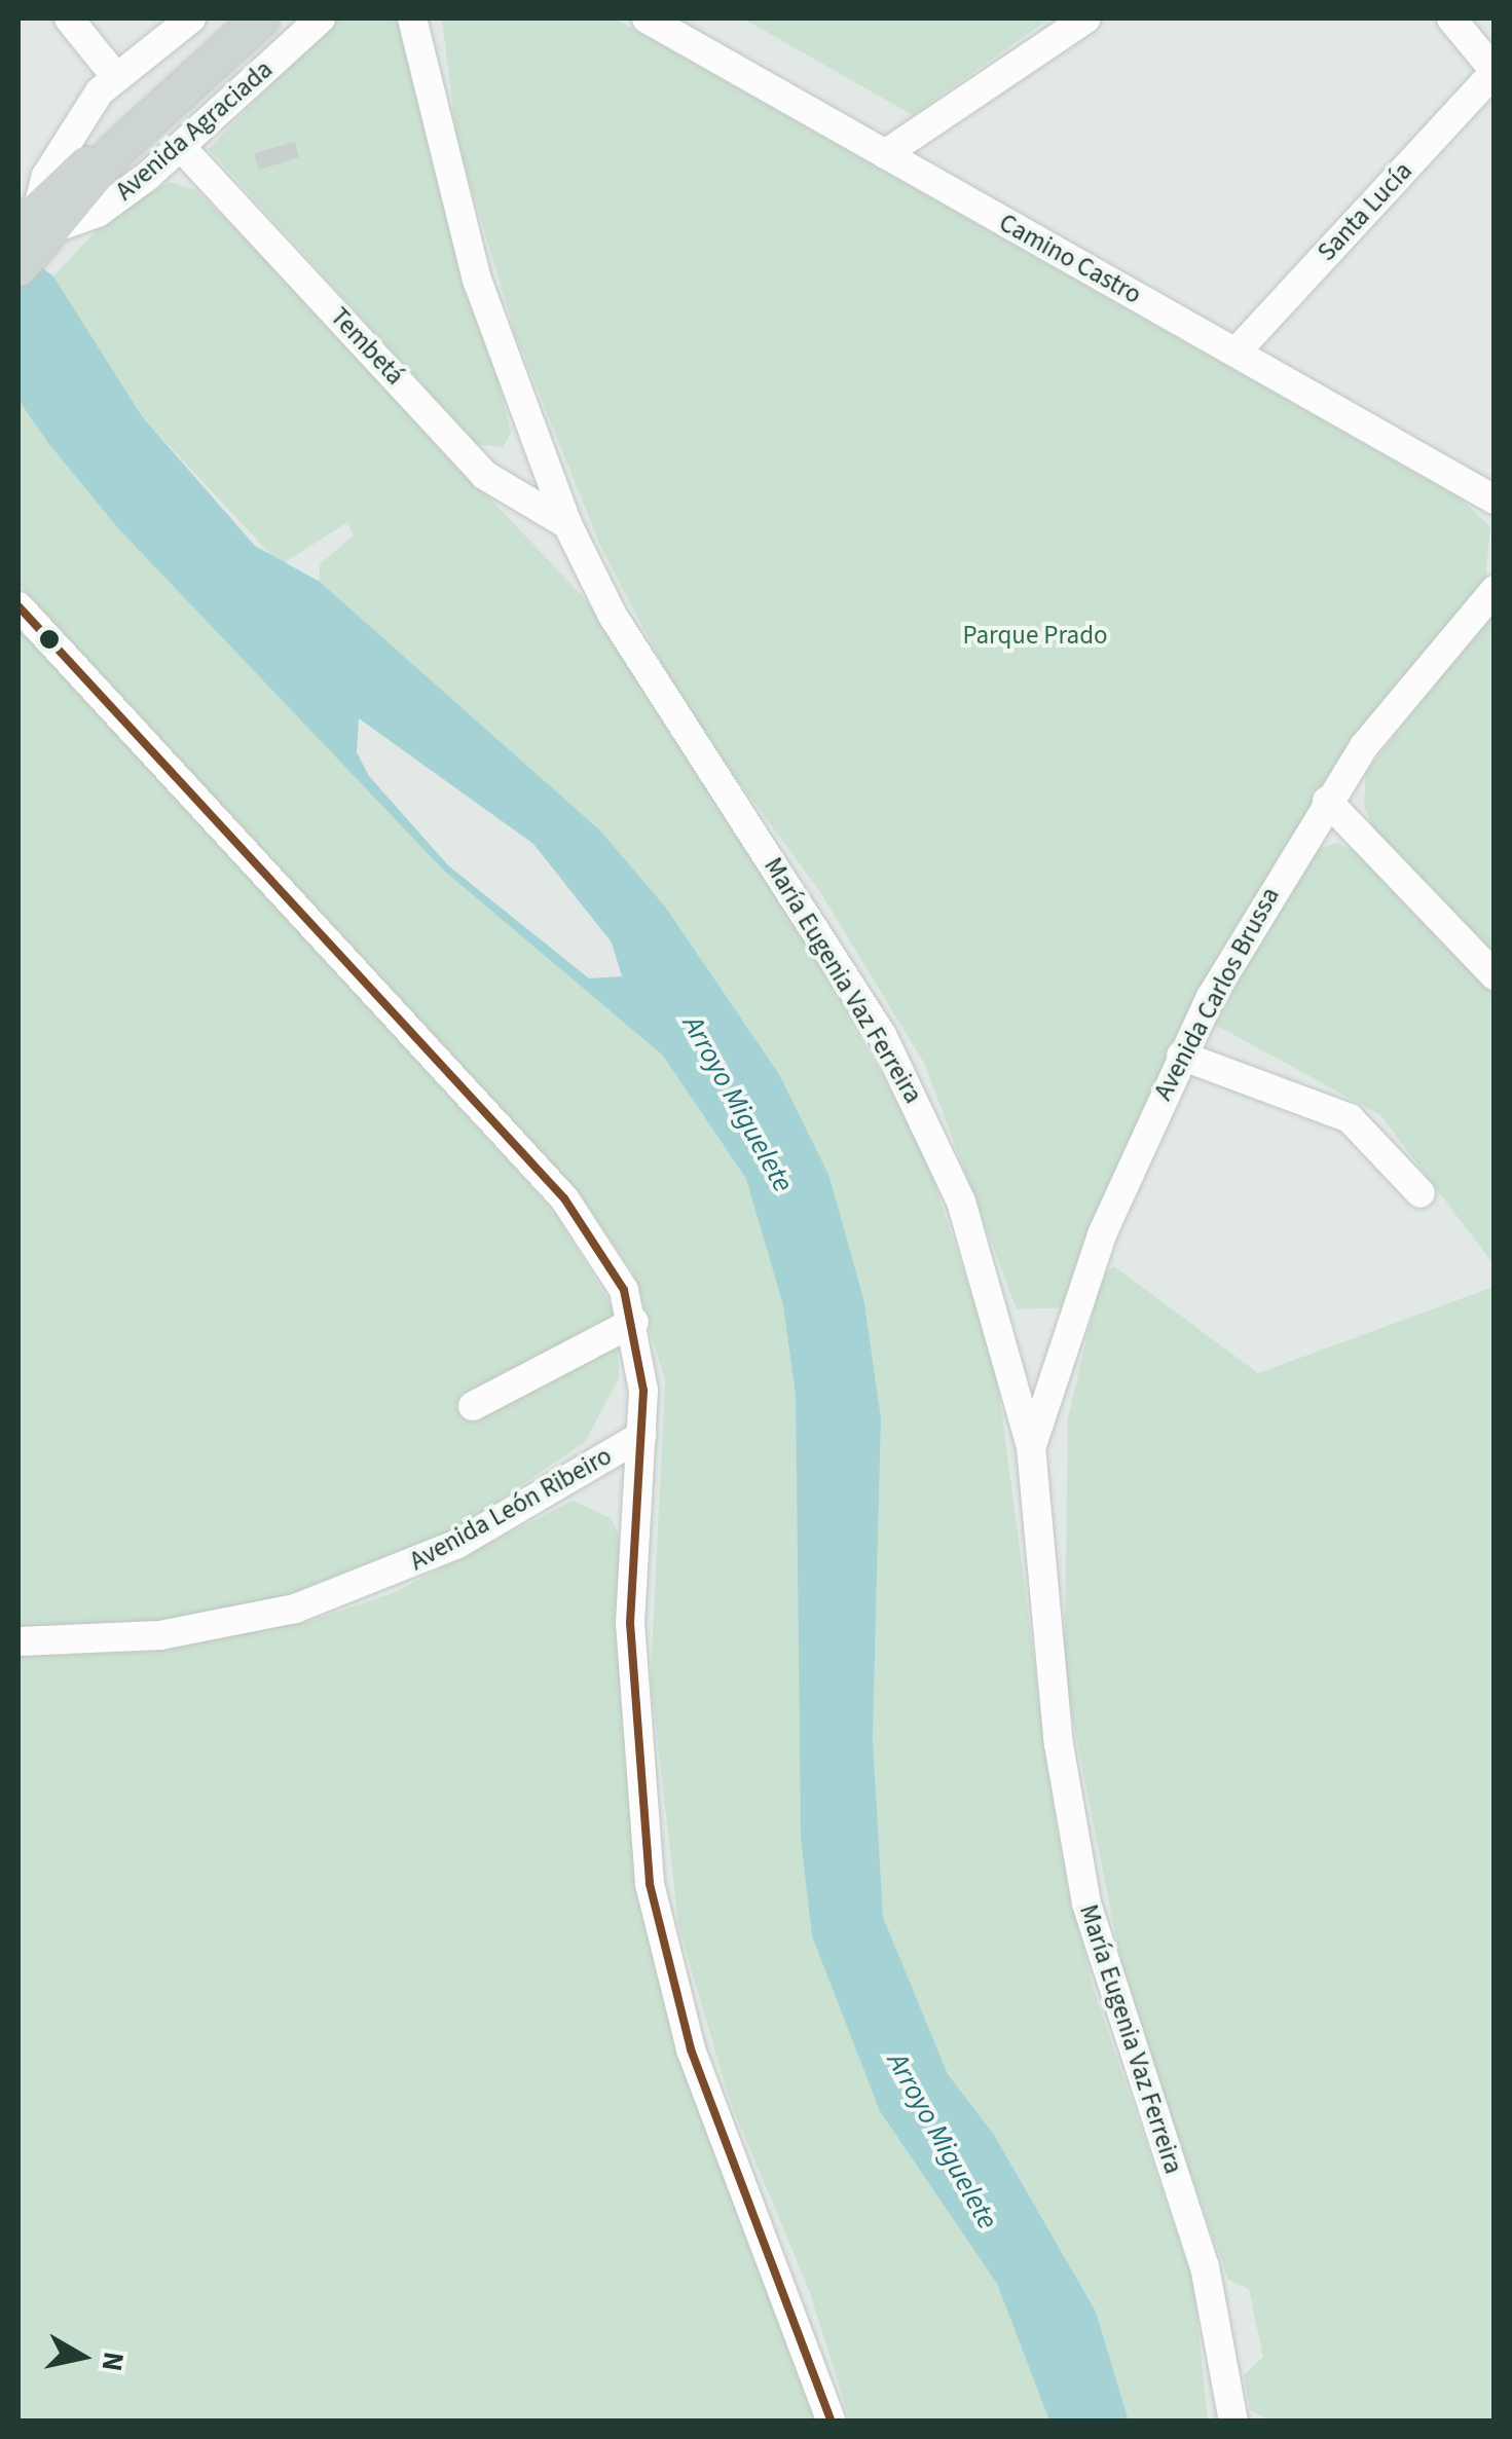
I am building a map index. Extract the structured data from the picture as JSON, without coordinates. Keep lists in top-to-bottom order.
{
  "streets": {
    "main road": ["Avenida Agraciada"],
    "street": [
      "Santa Lucía",
      "Camino Castro",
      "Tembetá",
      "María Eugenia Vaz Ferreira",
      "Avenida Carlos Brussa",
      "Avenida León Ribeiro"
    ]
  },
  "crossings": [
    ["Avenida Agraciada", "Tembetá"],
    ["Santa Lucía", "Camino Castro"],
    ["Tembetá", "María Eugenia Vaz Ferreira"],
    ["María Eugenia Vaz Ferreira", "Avenida Carlos Brussa"]
  ],
  "water": ["Arroyo Miguelete"],
  "parks": ["Parque Prado"],
  "north": "right"
}
